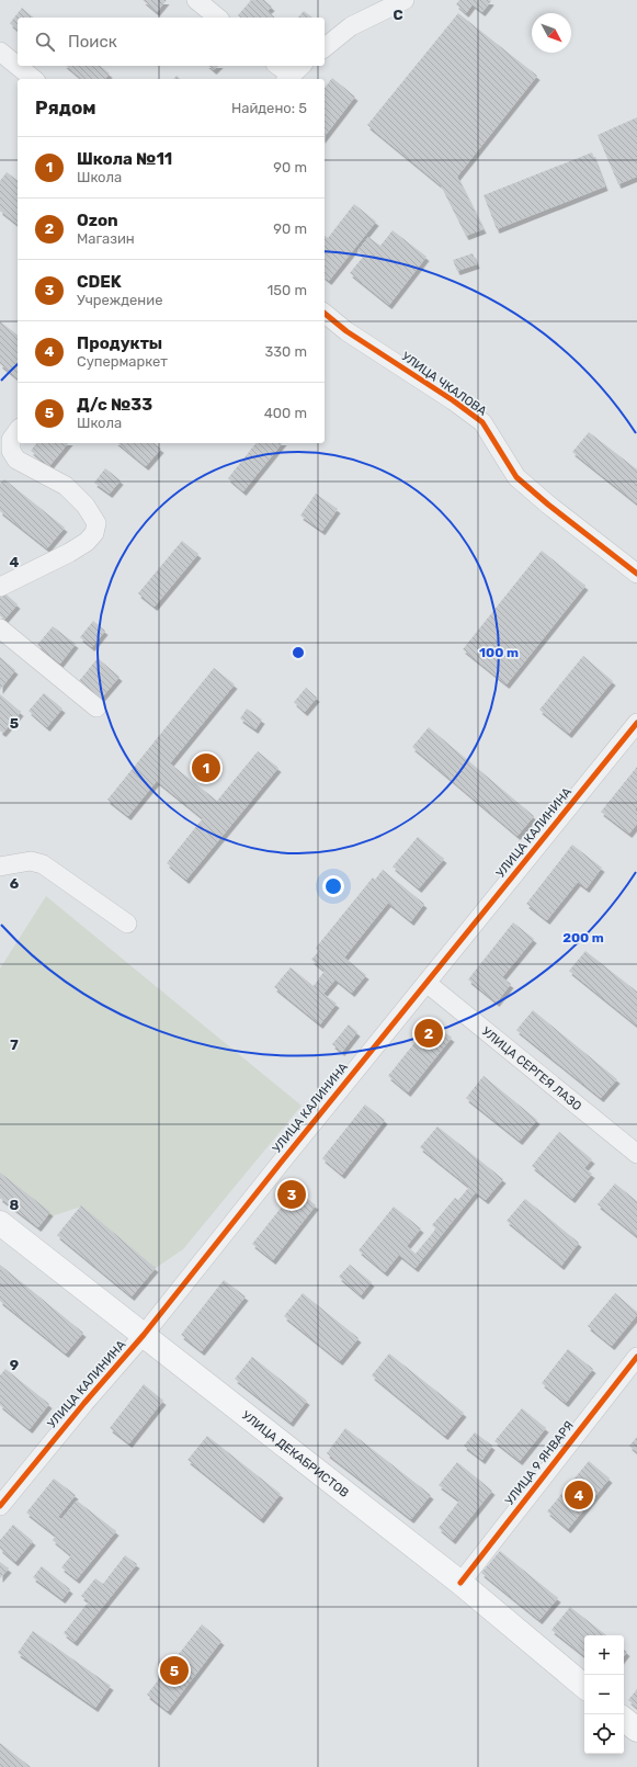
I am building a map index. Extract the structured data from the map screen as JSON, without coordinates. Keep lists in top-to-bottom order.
{
  "streets": {
    "main road": ["УЛИЦА ДЕКАБРИСТОВ"],
    "street": [
      "УЛИЦА ЧКАЛОВА",
      "УЛИЦА КАЛИНИНА",
      "УЛИЦА СЕРГЕЯ ЛАЗО",
      "УЛИЦА 9 ЯНВАРЯ"
    ]
  },
  "crossings": [
    ["УЛИЦА КАЛИНИНА", "УЛИЦА СЕРГЕЯ ЛАЗО"],
    ["УЛИЦА КАЛИНИНА", "УЛИЦА ДЕКАБРИСТОВ"],
    ["УЛИЦА ДЕКАБРИСТОВ", "УЛИЦА 9 ЯНВАРЯ"]
  ],
  "north": "bottom right",
  "page": {
    "search": "Поиск",
    "heading": ["Рядом", "Найдено: 5"],
    "list": [
      {
        "mark": "1",
        "name": "Школа №11",
        "note": "Школа",
        "value": "90 m"
      },
      {
        "mark": "2",
        "name": "Ozon",
        "note": "Магазин",
        "value": "90 m"
      },
      {
        "mark": "3",
        "name": "CDEK",
        "note": "Учреждение",
        "value": "150 m"
      },
      {
        "mark": "4",
        "name": "Продукты",
        "note": "Супермаркет",
        "value": "330 m"
      },
      {
        "mark": "5",
        "name": "Д/с №33",
        "note": "Школа",
        "value": "400 m"
      }
    ],
    "pins": [
      "1",
      "2",
      "3",
      "4",
      "5"
    ],
    "map_buttons": ["+", "−"]
  },
  "grid": {
    "columns": ["C"],
    "rows": [
      "4",
      "5",
      "6",
      "7",
      "8",
      "9"
    ]
  },
  "rings": ["100 m", "200 m"]
}
